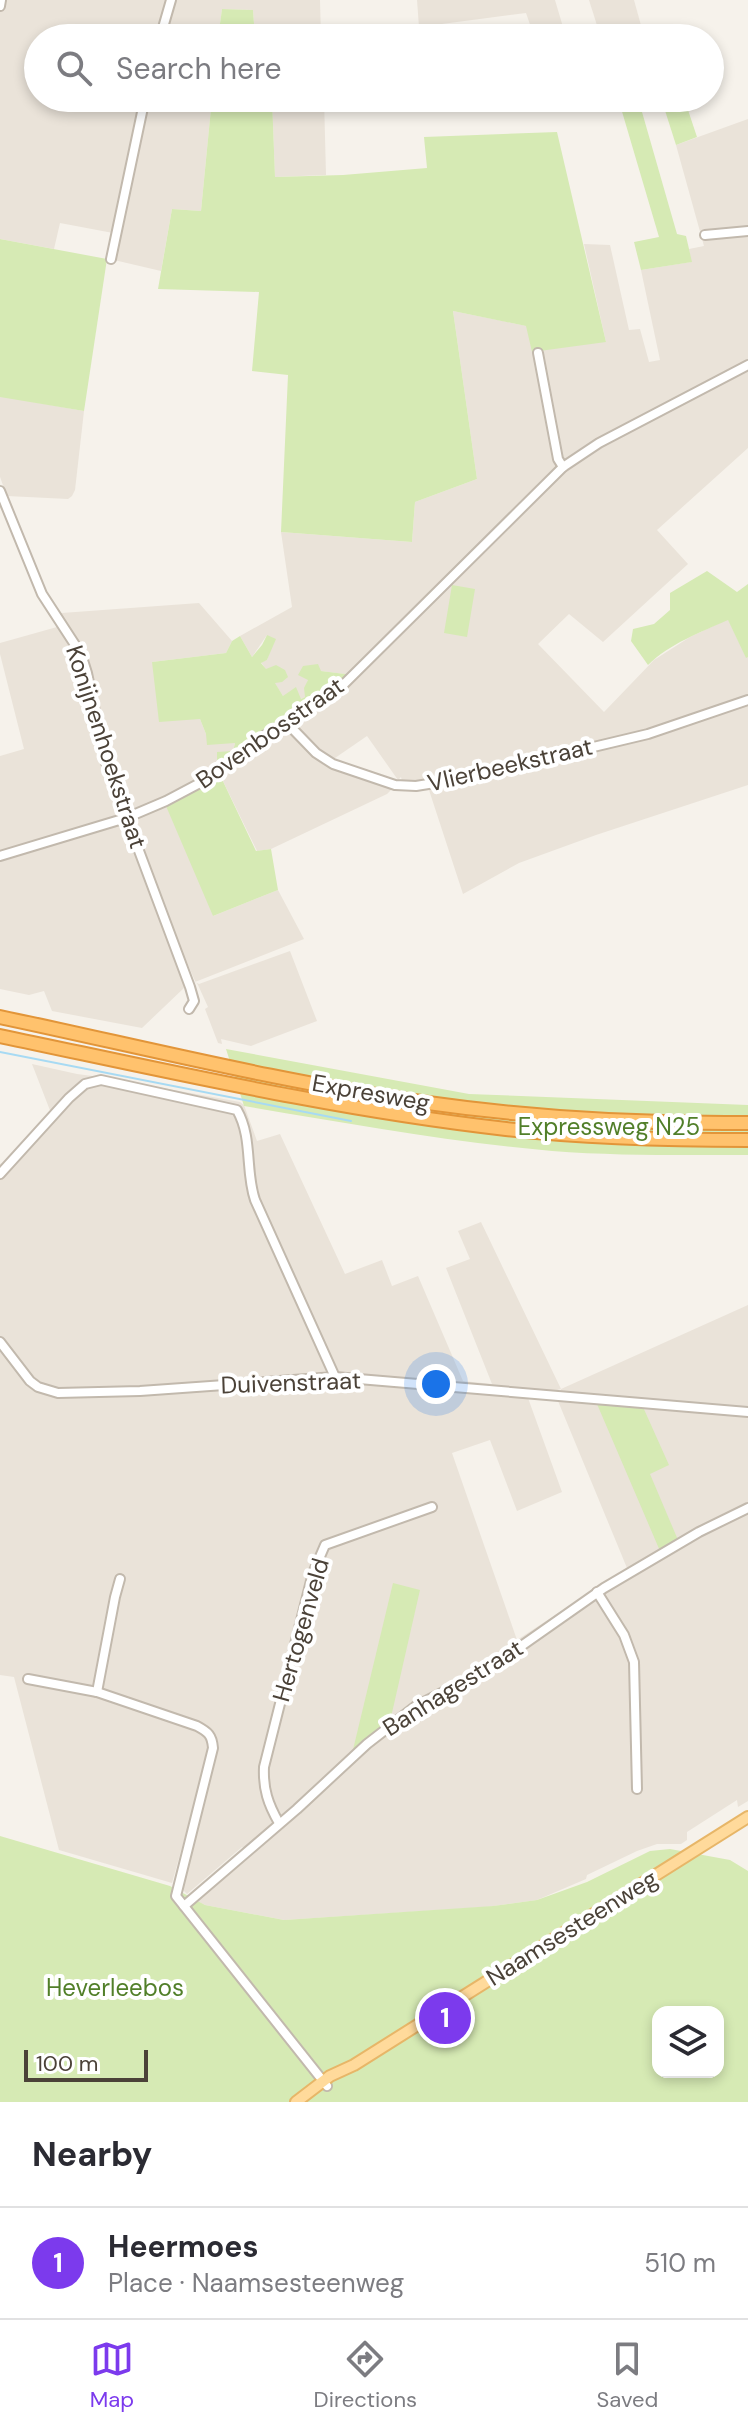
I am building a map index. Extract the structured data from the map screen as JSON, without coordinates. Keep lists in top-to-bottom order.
{
  "streets": {
    "highway": ["Expresweg"],
    "main road": ["Naamsesteenweg"],
    "street": [
      "Bovenbosstraat",
      "Konijnenhoekstraat",
      "Vlierbeekstraat",
      "Duivenstraat",
      "Hertogenveld",
      "Banhagestraat"
    ]
  },
  "crossings": [
    ["Bovenbosstraat", "Konijnenhoekstraat"],
    ["Bovenbosstraat", "Vlierbeekstraat"],
    ["Hertogenveld", "Banhagestraat"]
  ],
  "parks": ["Expressweg N25", "Heverleebos"],
  "scale_bar": "100 m",
  "page": {
    "search": "Search here",
    "pins": "1",
    "scale": "100 m",
    "heading": "Nearby",
    "list": [
      {
        "mark": "1",
        "name": "Heermoes",
        "note": "Place · Naamsesteenweg",
        "value": "510 m"
      }
    ],
    "nav": ["Map", "Directions", "Saved"]
  }
}
